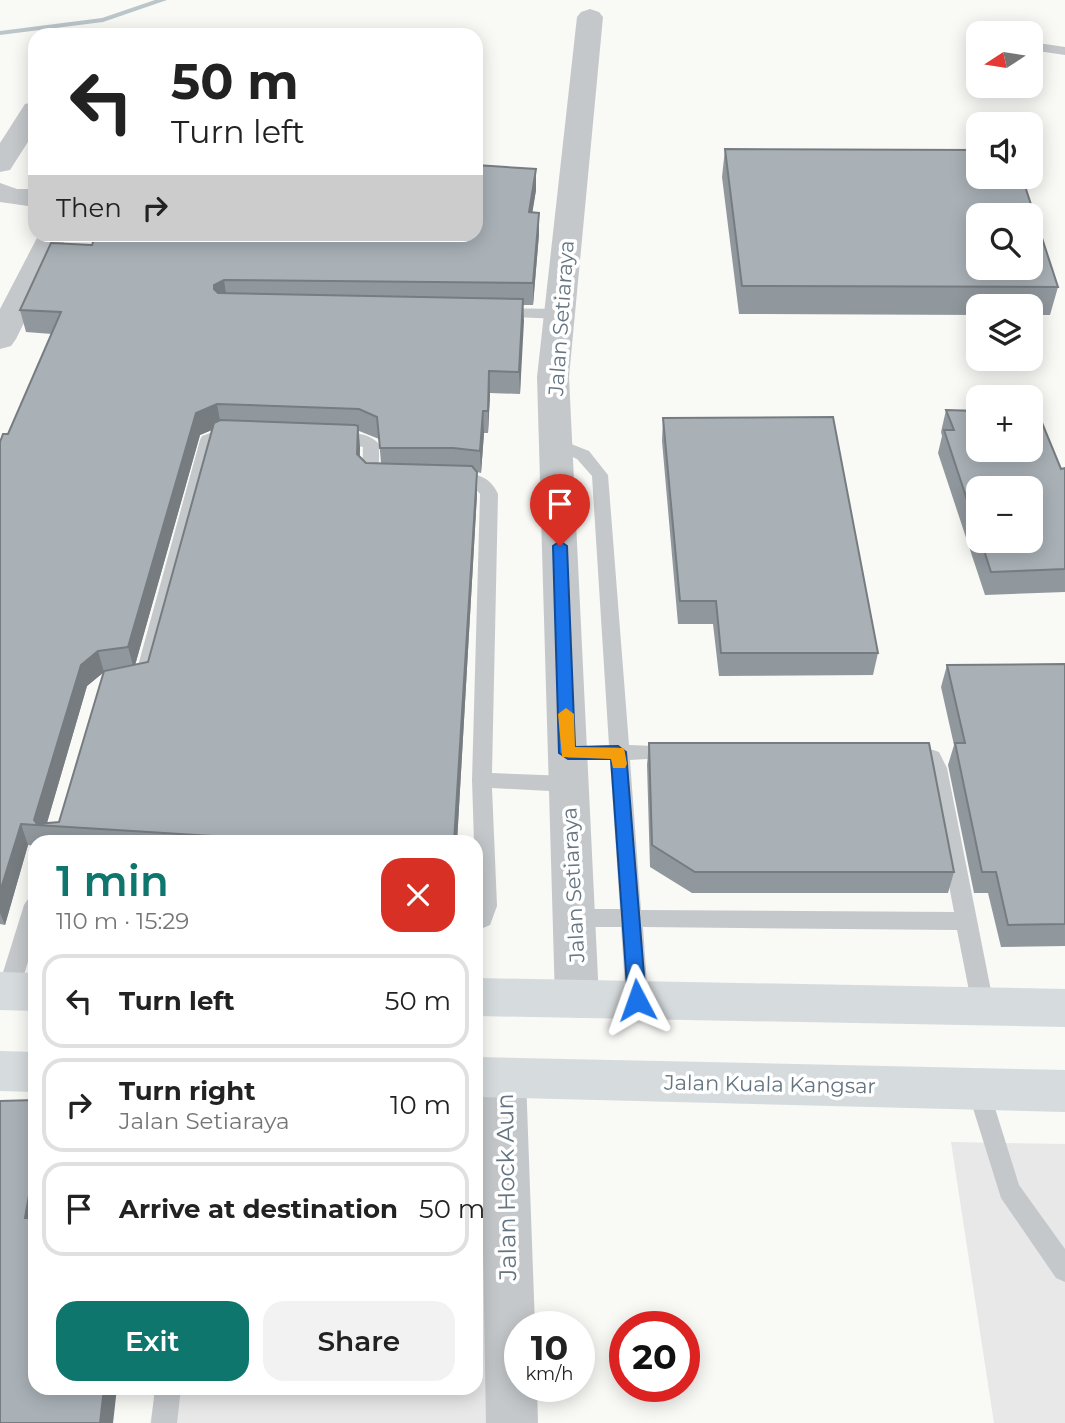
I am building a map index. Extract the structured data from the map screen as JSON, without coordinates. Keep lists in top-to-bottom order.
{
  "streets": {
    "highway": ["Jalan Kuala Kangsar"],
    "street": ["Jalan Setiaraya", "Jalan Hock Aun"]
  },
  "crossings": [
    ["Jalan Kuala Kangsar", "Jalan Hock Aun"]
  ],
  "north": "left",
  "page": {
    "map_buttons": ["+", "−"],
    "turn": ["50 m", "Turn left"],
    "then": "Then",
    "heading": ["1 min", "110 m · 15:29"],
    "list": [
      {
        "name": "Turn left",
        "value": "50 m"
      },
      {
        "name": "Turn right",
        "note": "Jalan Setiaraya",
        "value": "10 m"
      },
      {
        "name": "Arrive at destination",
        "value": "50 m"
      }
    ],
    "buttons": ["Exit", "Share"],
    "speed": "10 km/h",
    "limit": "20"
  }
}
